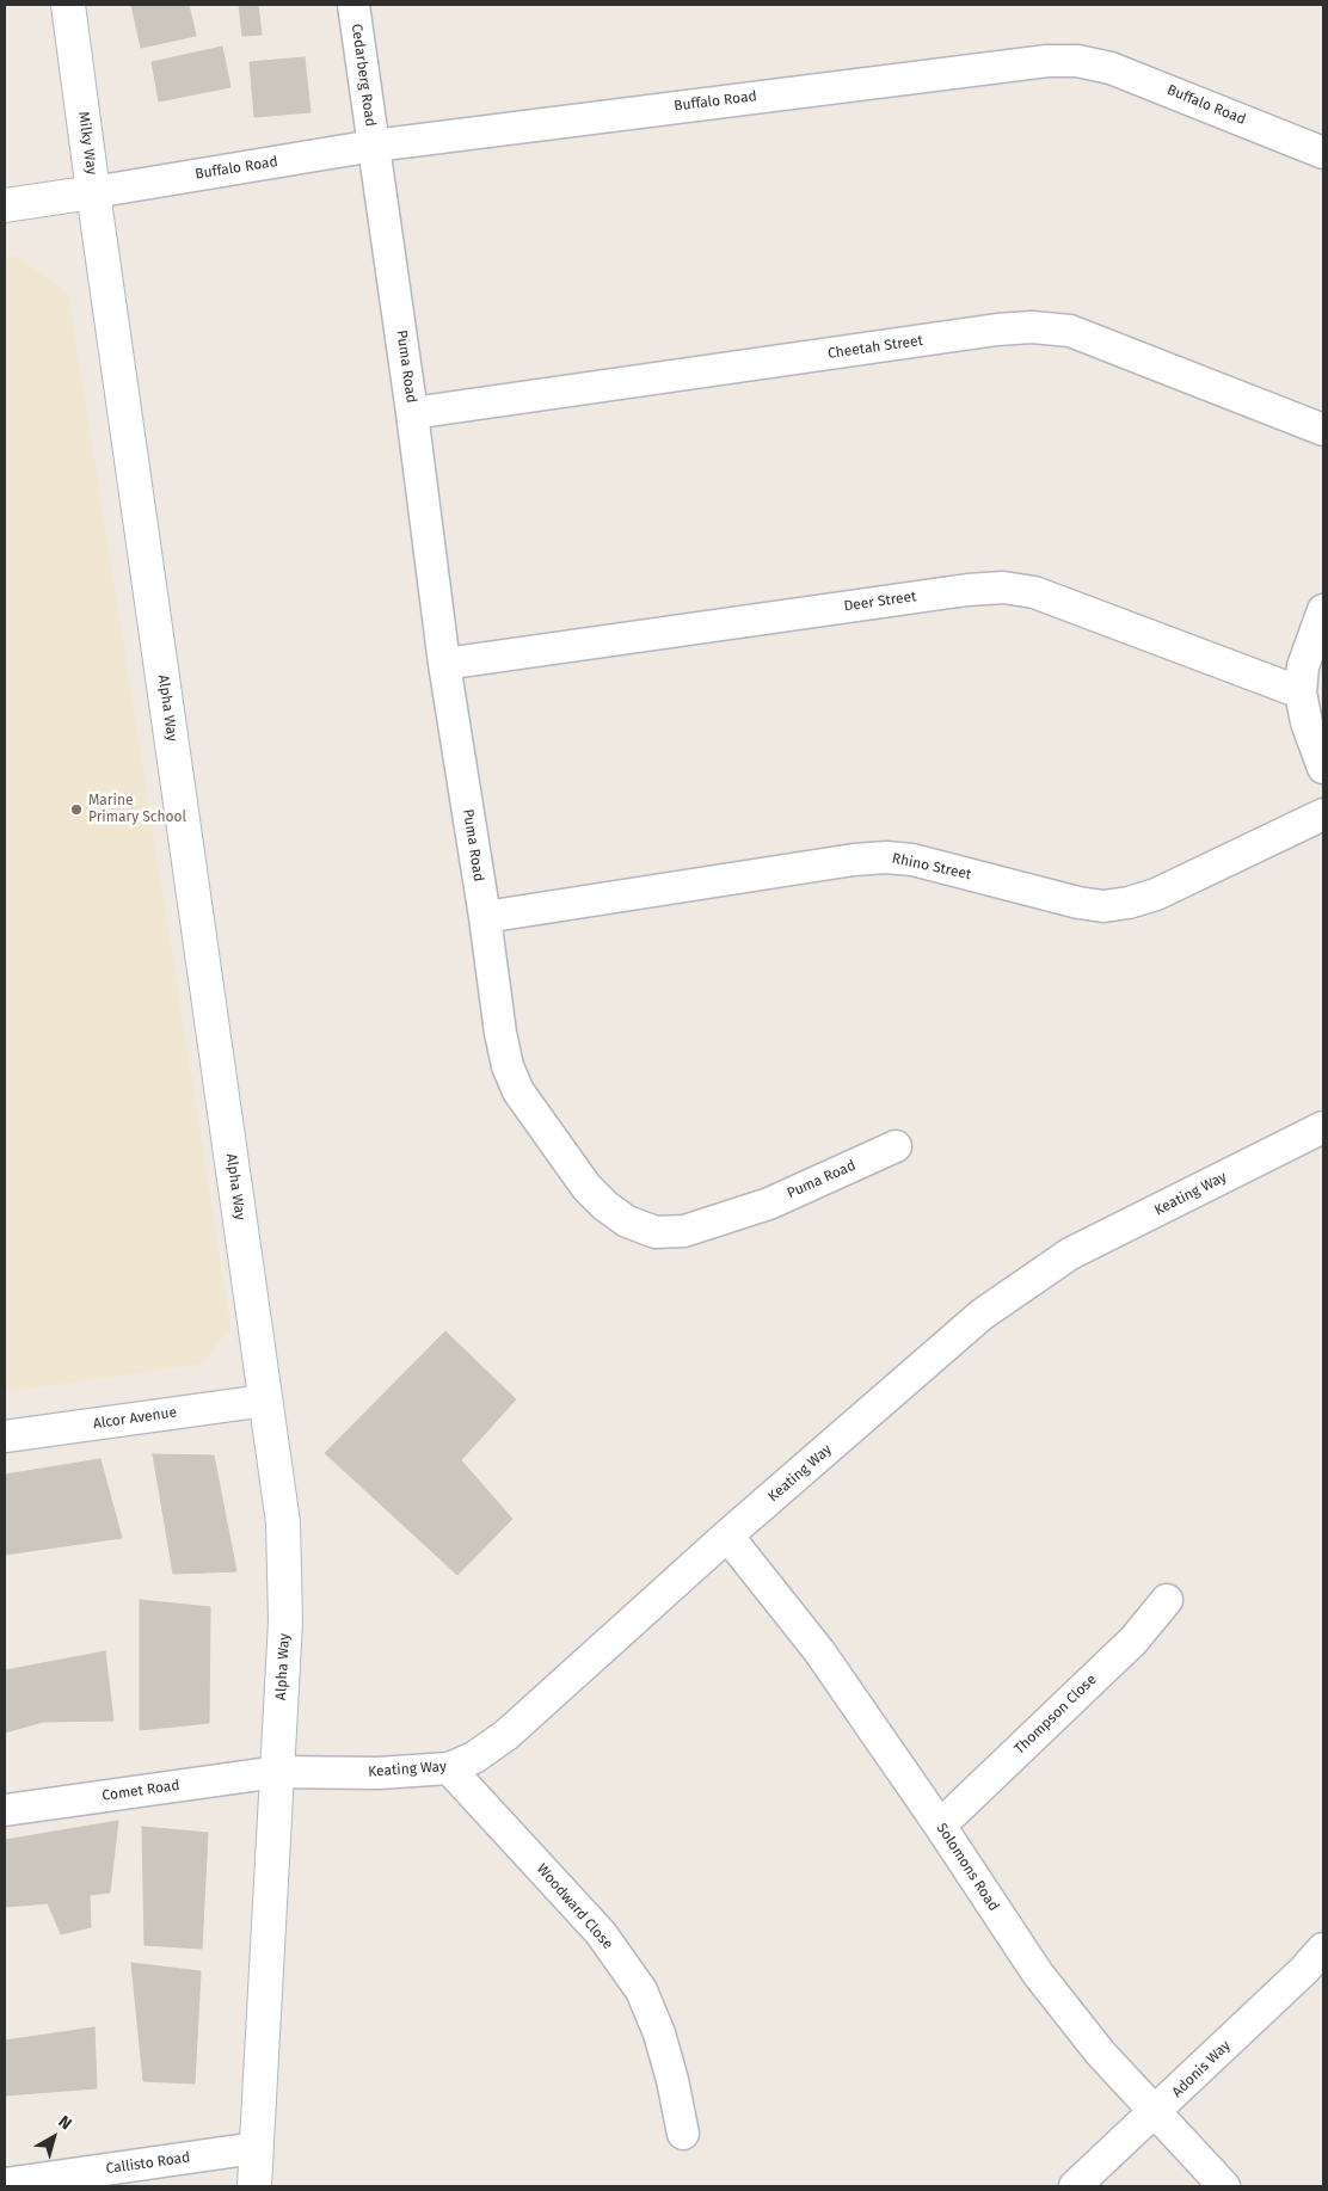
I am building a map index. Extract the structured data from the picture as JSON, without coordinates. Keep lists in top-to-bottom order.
{
  "streets": {
    "street": [
      "Cedarberg Road",
      "Buffalo Road",
      "Milky Way",
      "Cheetah Street",
      "Puma Road",
      "Deer Street",
      "Alpha Way",
      "Rhino Street",
      "Keating Way",
      "Alcor Avenue",
      "Thompson Close",
      "Comet Road",
      "Solomons Road",
      "Woodward Close",
      "Adonis Way",
      "Callisto Road"
    ]
  },
  "crossings": [
    ["Cedarberg Road", "Buffalo Road"],
    ["Cedarberg Road", "Puma Road"],
    ["Buffalo Road", "Milky Way"],
    ["Buffalo Road", "Puma Road"],
    ["Buffalo Road", "Alpha Way"],
    ["Milky Way", "Alpha Way"],
    ["Cheetah Street", "Puma Road"],
    ["Puma Road", "Deer Street"],
    ["Puma Road", "Rhino Street"],
    ["Alpha Way", "Keating Way"],
    ["Alpha Way", "Alcor Avenue"],
    ["Alpha Way", "Comet Road"],
    ["Alpha Way", "Callisto Road"],
    ["Keating Way", "Comet Road"],
    ["Keating Way", "Solomons Road"],
    ["Keating Way", "Woodward Close"],
    ["Thompson Close", "Solomons Road"],
    ["Solomons Road", "Adonis Way"]
  ],
  "places": ["Marine Primary School"],
  "north": "top right"
}
